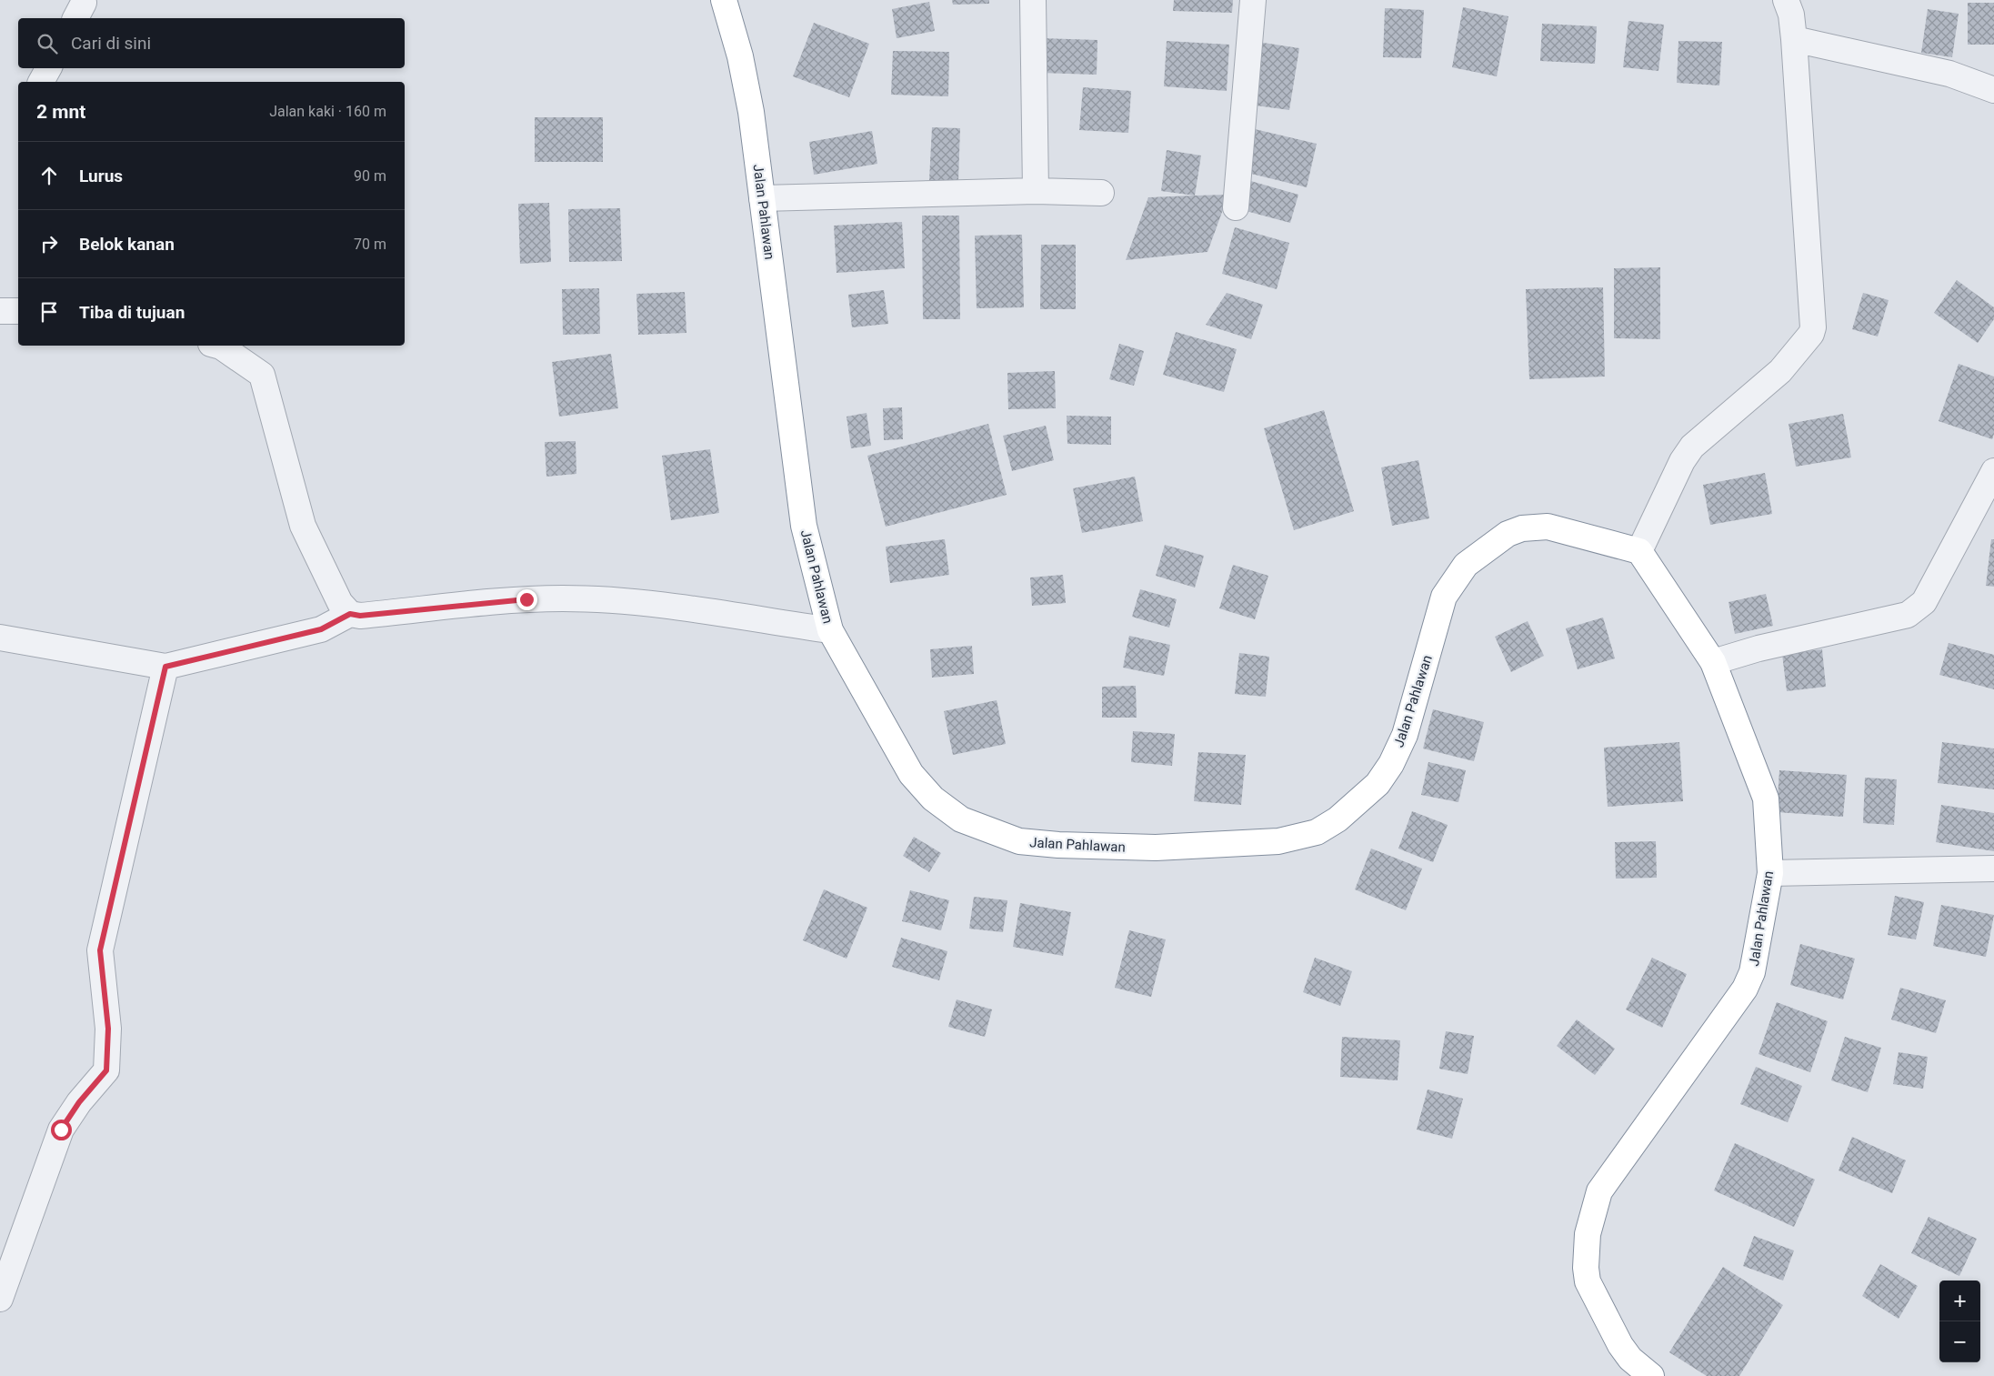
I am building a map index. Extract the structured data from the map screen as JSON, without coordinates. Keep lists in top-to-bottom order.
{
  "streets": {
    "highway": ["Jalan Pahlawan"]
  },
  "page": {
    "search": "Cari di sini",
    "heading": ["2 mnt", "Jalan kaki · 160 m"],
    "list": [
      ["Lurus", "90 m"],
      ["Belok kanan", "70 m"],
      "Tiba di tujuan"
    ],
    "map_buttons": ["+", "−"]
  }
}
